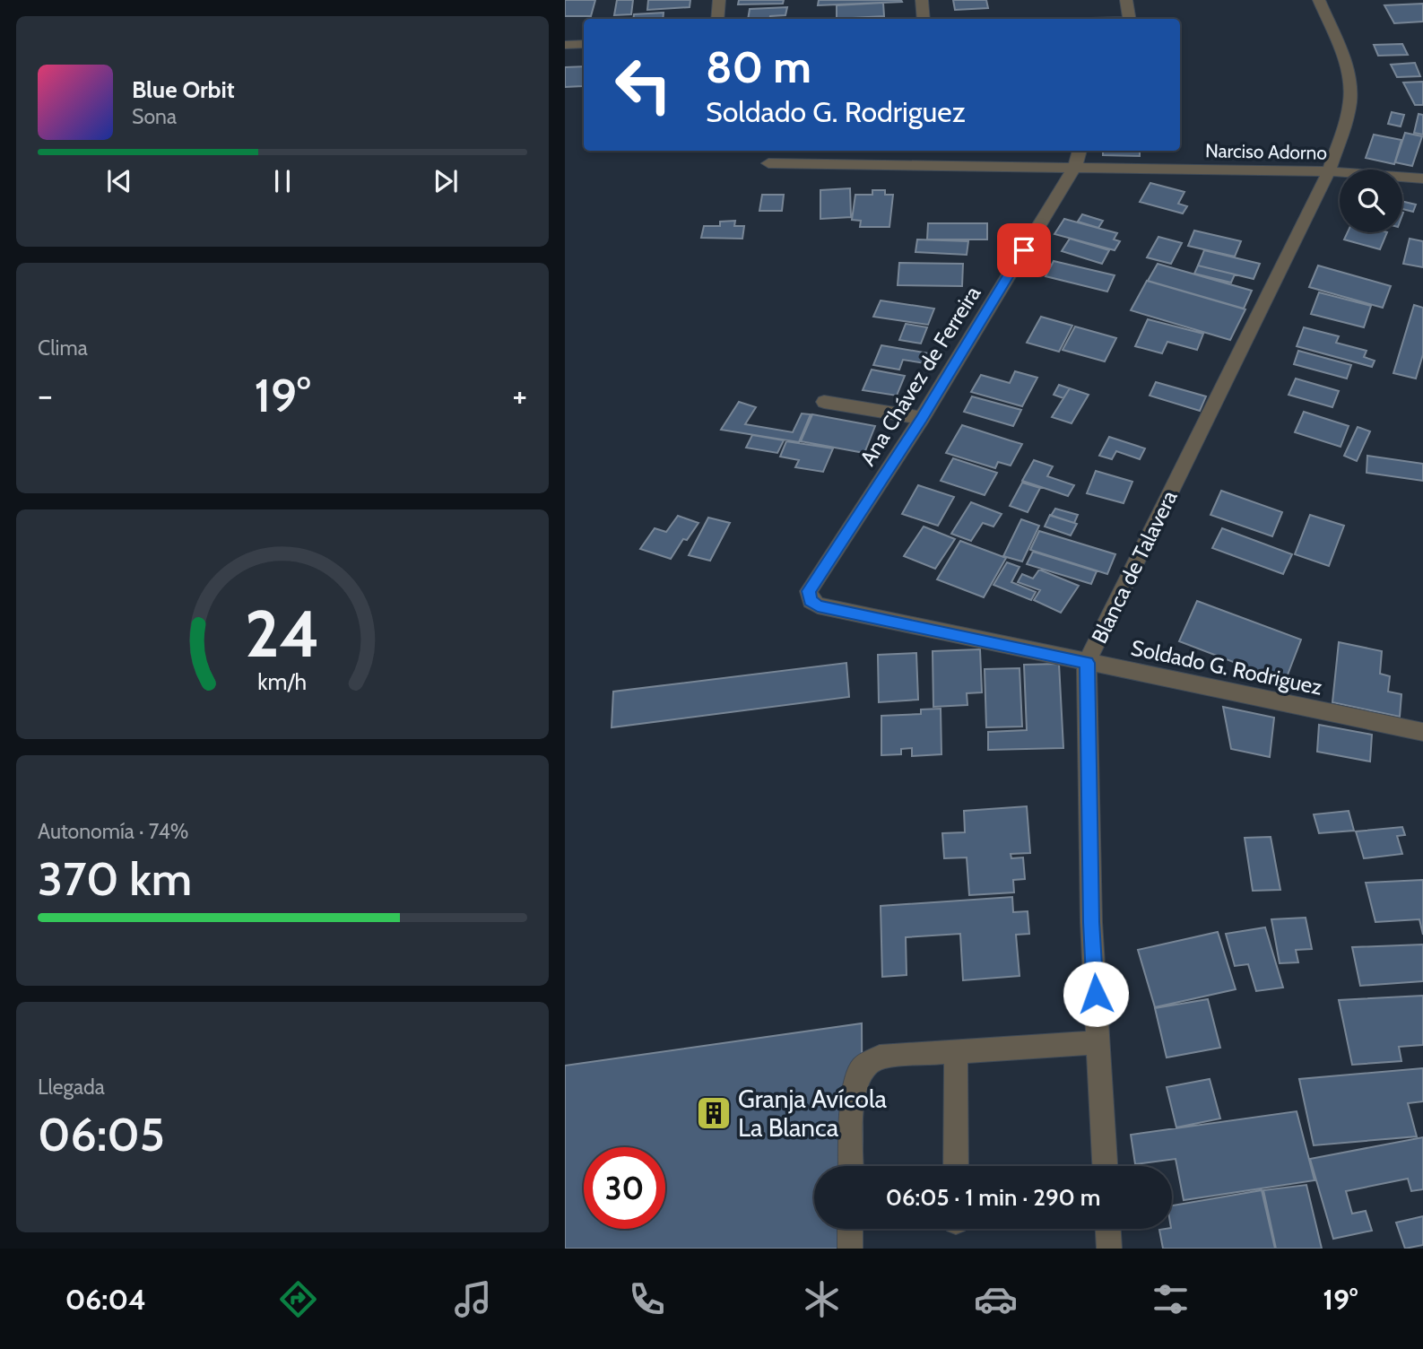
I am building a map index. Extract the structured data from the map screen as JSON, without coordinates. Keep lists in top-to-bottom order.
{
  "streets": {
    "street": [
      "Narciso Adorno",
      "Ana Chávez de Ferreira",
      "Blanca de Talavera",
      "Soldado G. Rodriguez"
    ]
  },
  "crossings": [
    ["Narciso Adorno", "Ana Chávez de Ferreira"],
    ["Narciso Adorno", "Blanca de Talavera"],
    ["Ana Chávez de Ferreira", "Soldado G. Rodriguez"],
    ["Blanca de Talavera", "Soldado G. Rodriguez"]
  ],
  "places": {
    "building": ["Granja Avícola La Blanca"]
  },
  "page": {
    "turn": ["80 m", "Soldado G. Rodriguez"],
    "song": ["Blue Orbit", "Sona"],
    "tile": [
      "Clima",
      ["Autonomía · 74%", "370 km"],
      ["Llegada", "06:05"]
    ],
    "heat": ["−", "19°", "+"],
    "limit": "30",
    "trip": "06:05 · 1 min · 290 m",
    "tabs": ["06:04", "19°"],
    "gauge": ["24", "km/h"]
  }
}
